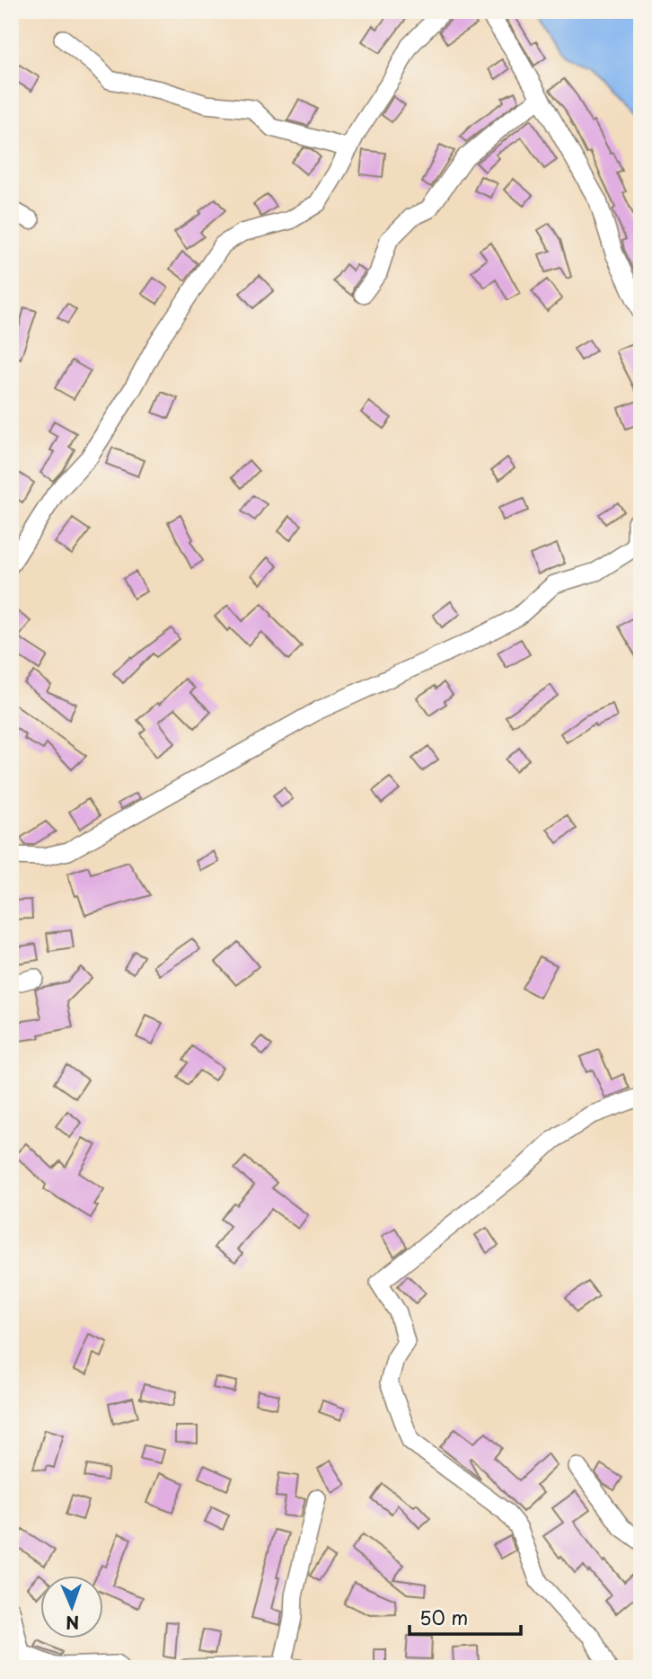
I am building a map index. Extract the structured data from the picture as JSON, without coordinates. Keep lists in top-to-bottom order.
{
  "scale_bar": "50 m",
  "north": "bottom"
}
